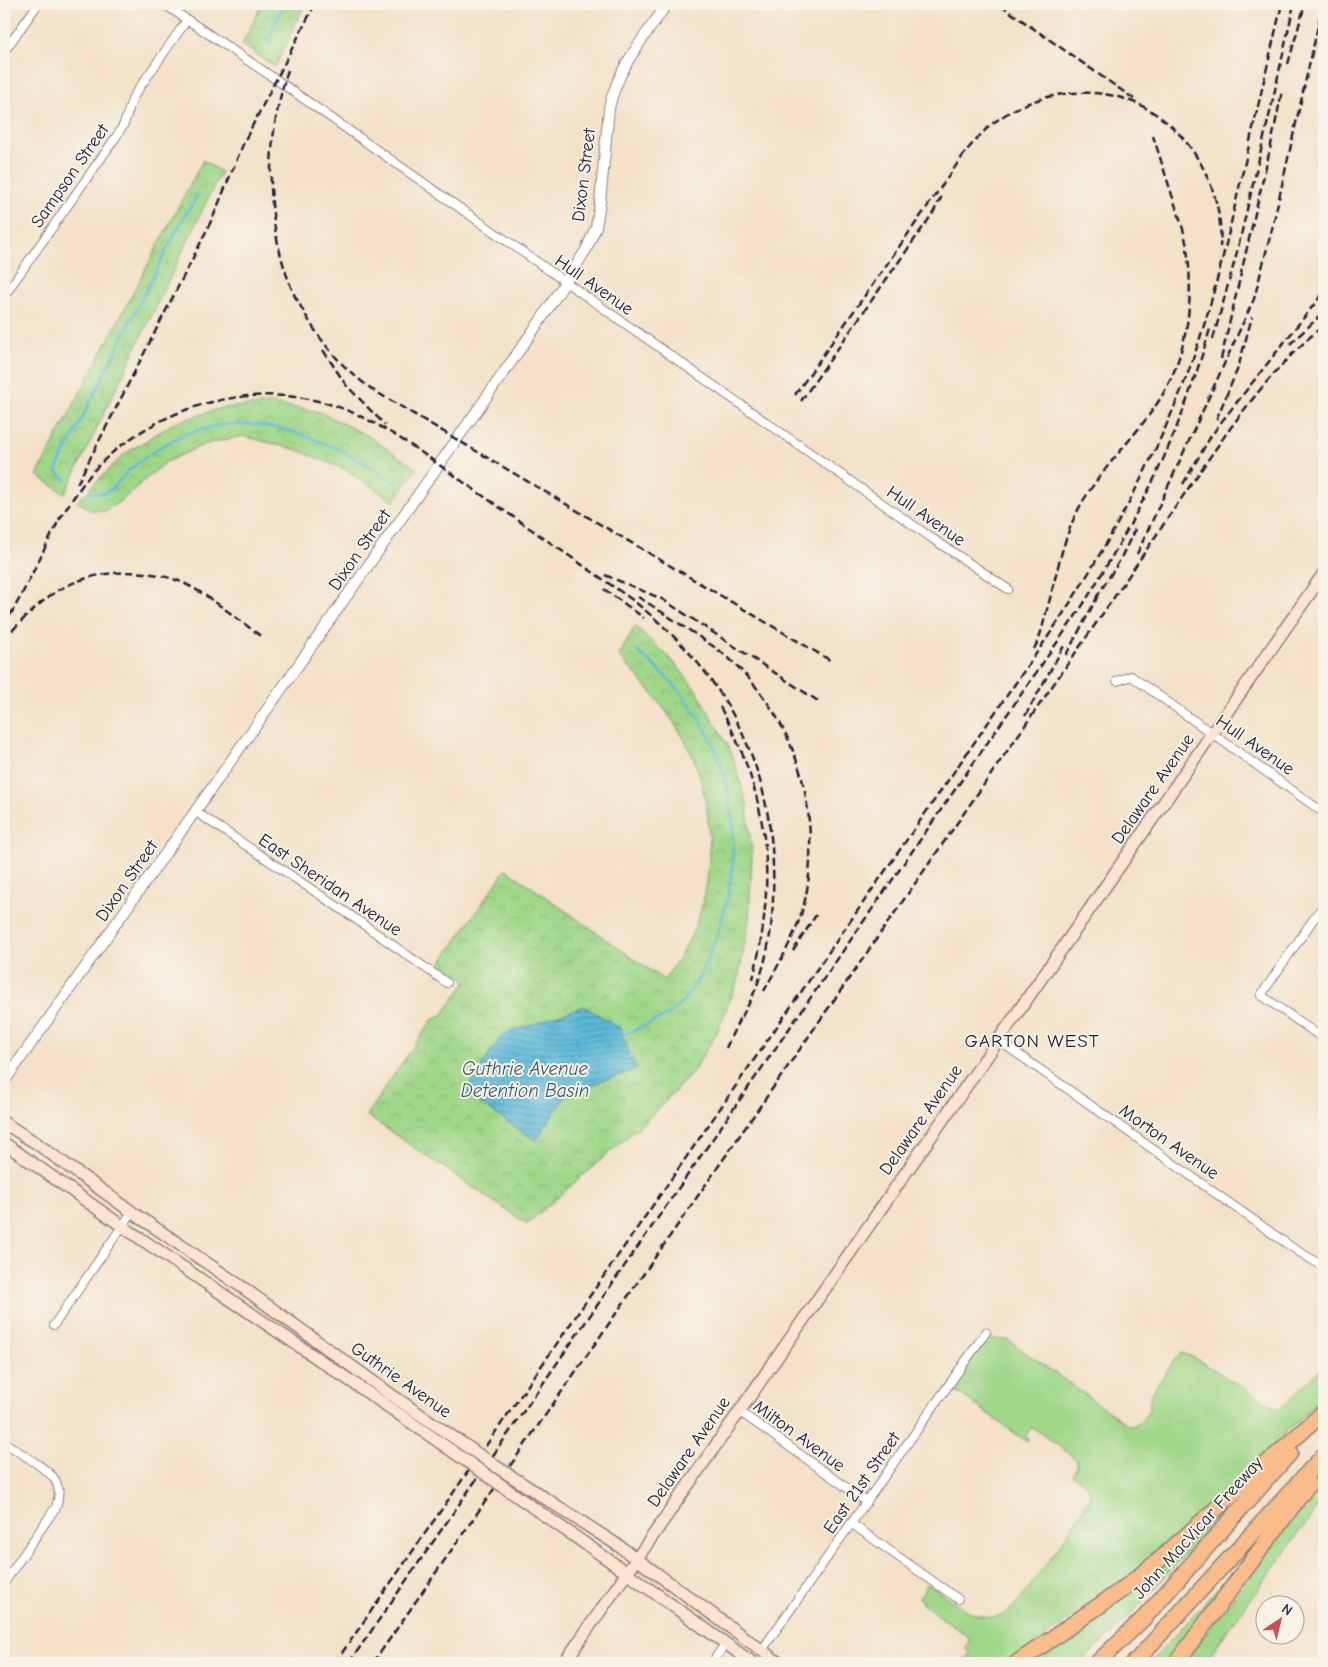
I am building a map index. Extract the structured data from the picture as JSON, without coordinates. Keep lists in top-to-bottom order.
{
  "streets": {
    "highway": ["John MacVicar Freeway"],
    "main road": ["Delaware Avenue", "Guthrie Avenue"],
    "street": [
      "Dixon Street",
      "Sampson Street",
      "Hull Avenue",
      "East Sheridan Avenue",
      "Morton Avenue",
      "Milton Avenue",
      "East 21st Street"
    ]
  },
  "crossings": [
    ["Dixon Street", "Hull Avenue"],
    ["Dixon Street", "East Sheridan Avenue"],
    ["Sampson Street", "Hull Avenue"],
    ["Hull Avenue", "Delaware Avenue"],
    ["Delaware Avenue", "Morton Avenue"],
    ["Delaware Avenue", "Guthrie Avenue"],
    ["Delaware Avenue", "Milton Avenue"],
    ["Guthrie Avenue", "East 21st Street"],
    ["Milton Avenue", "East 21st Street"]
  ],
  "districts": ["GARTON WEST"],
  "water": ["Guthrie Avenue Detention Basin"],
  "north": "top right"
}
